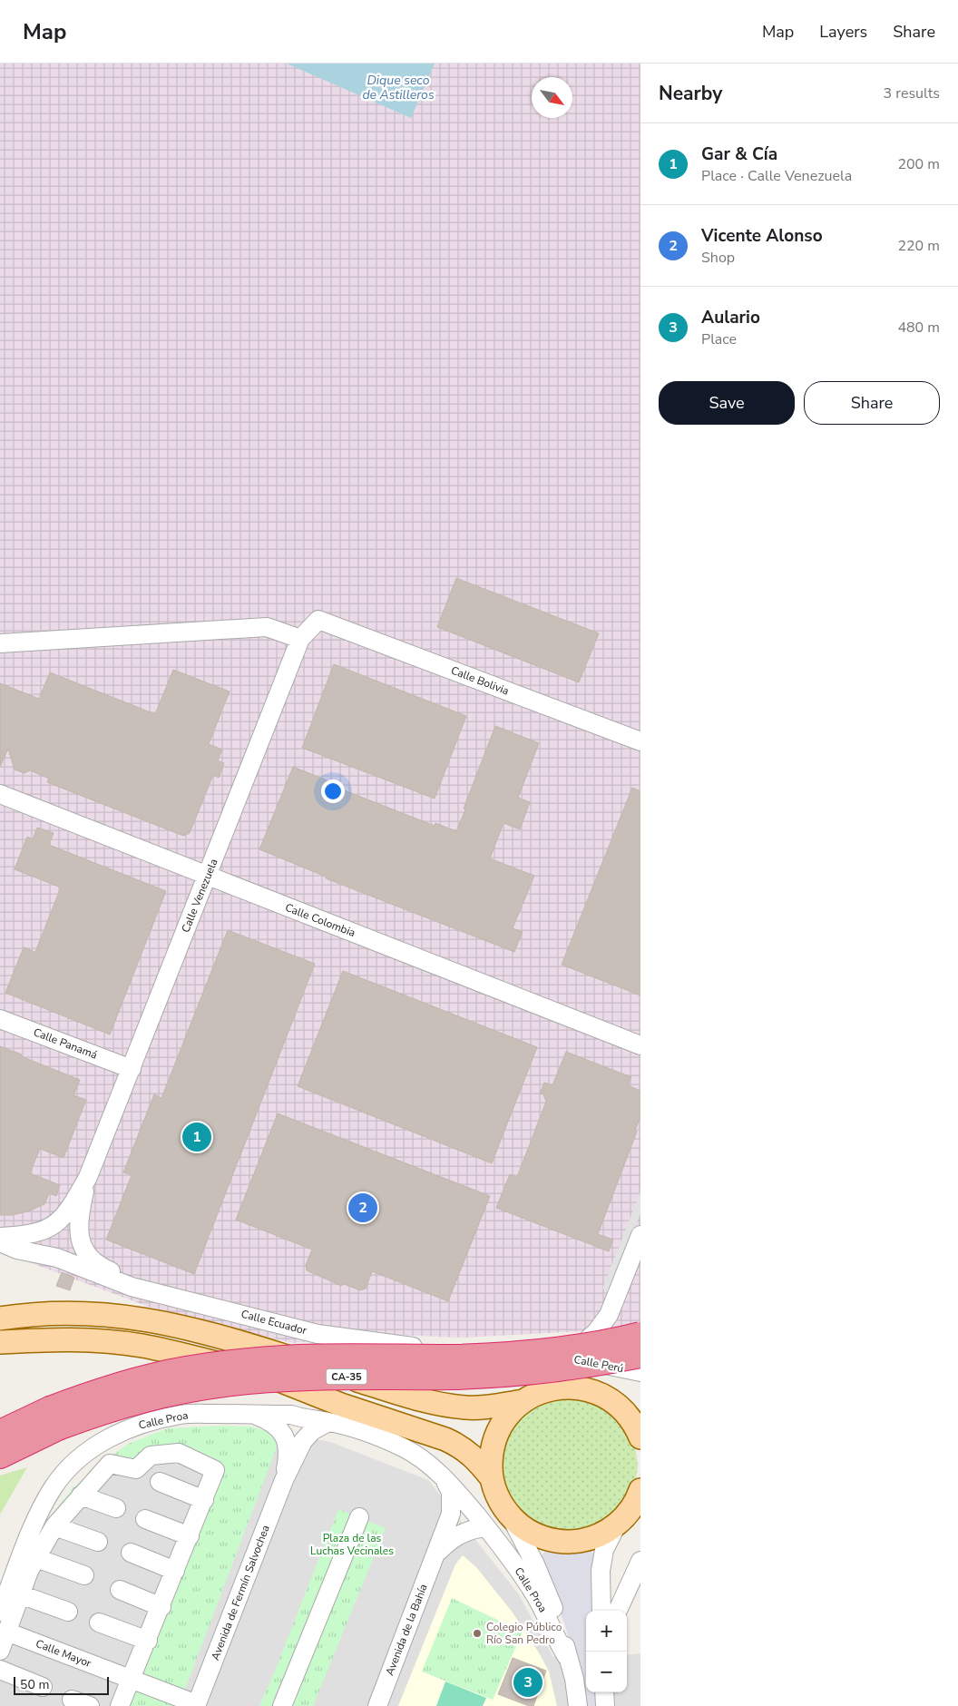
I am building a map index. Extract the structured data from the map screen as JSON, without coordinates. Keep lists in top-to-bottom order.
{
  "streets": {
    "highway": ["CA-35"],
    "street": [
      "Calle Bolivia",
      "Calle Venezuela",
      "Calle Colombia",
      "Calle Panamá",
      "Calle Ecuador",
      "Calle Perú",
      "Calle Proa",
      "Avenida de Fermín Salvochea",
      "Avenida de la Bahía",
      "Calle Mayor"
    ]
  },
  "crossings": [
    ["Calle Bolivia", "Calle Venezuela"],
    ["Calle Venezuela", "Calle Colombia"],
    ["Calle Venezuela", "Calle Panamá"],
    ["Calle Ecuador", "Calle Perú"],
    ["Calle Perú", "CA-35"],
    ["Calle Proa", "Avenida de la Bahía"],
    ["Avenida de Fermín Salvochea", "Calle Mayor"]
  ],
  "water": ["Dique seco de Astilleros"],
  "parks": ["Plaza de las Luchas Vecinales"],
  "places": ["Colegio Público Río San Pedro"],
  "scale_bar": "50 m",
  "north": "bottom right",
  "page": {
    "header": "Map",
    "nav": ["Map", "Layers", "Share"],
    "heading": ["Nearby", "3 results"],
    "list": [
      {
        "mark": "1",
        "name": "Gar & Cía",
        "note": "Place · Calle Venezuela",
        "value": "200 m"
      },
      {
        "mark": "2",
        "name": "Vicente Alonso",
        "note": "Shop",
        "value": "220 m"
      },
      {
        "mark": "3",
        "name": "Aulario",
        "note": "Place",
        "value": "480 m"
      }
    ],
    "buttons": ["Save", "Share"],
    "pins": ["1", "2", "3"],
    "map_buttons": ["+", "−"],
    "scale": "50 m"
  }
}
